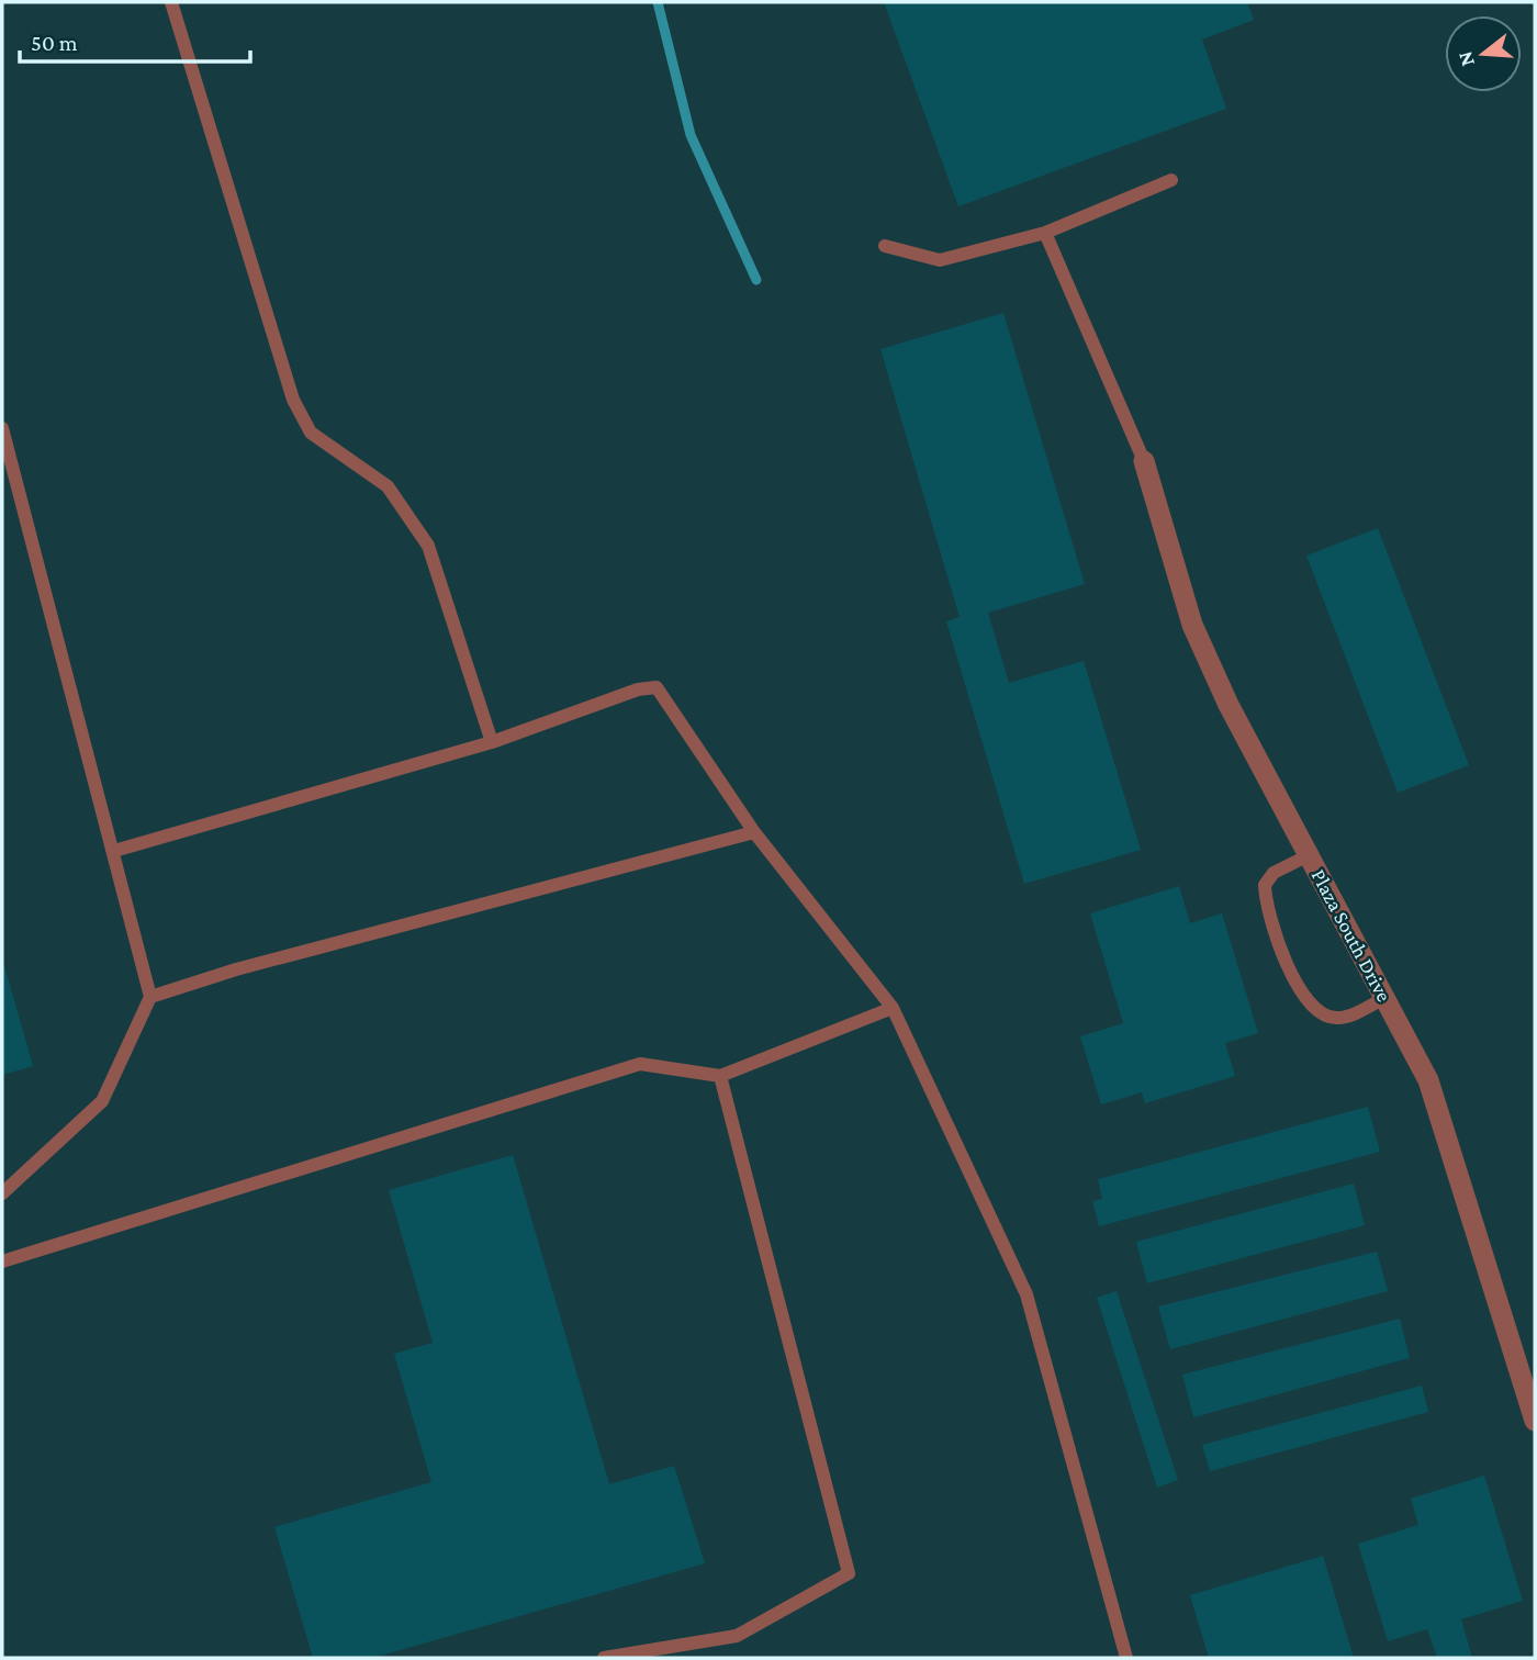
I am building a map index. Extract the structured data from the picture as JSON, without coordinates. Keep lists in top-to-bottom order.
{
  "streets": {
    "street": ["Plaza South Drive"]
  },
  "scale_bar": "50 m",
  "north": "left"
}
